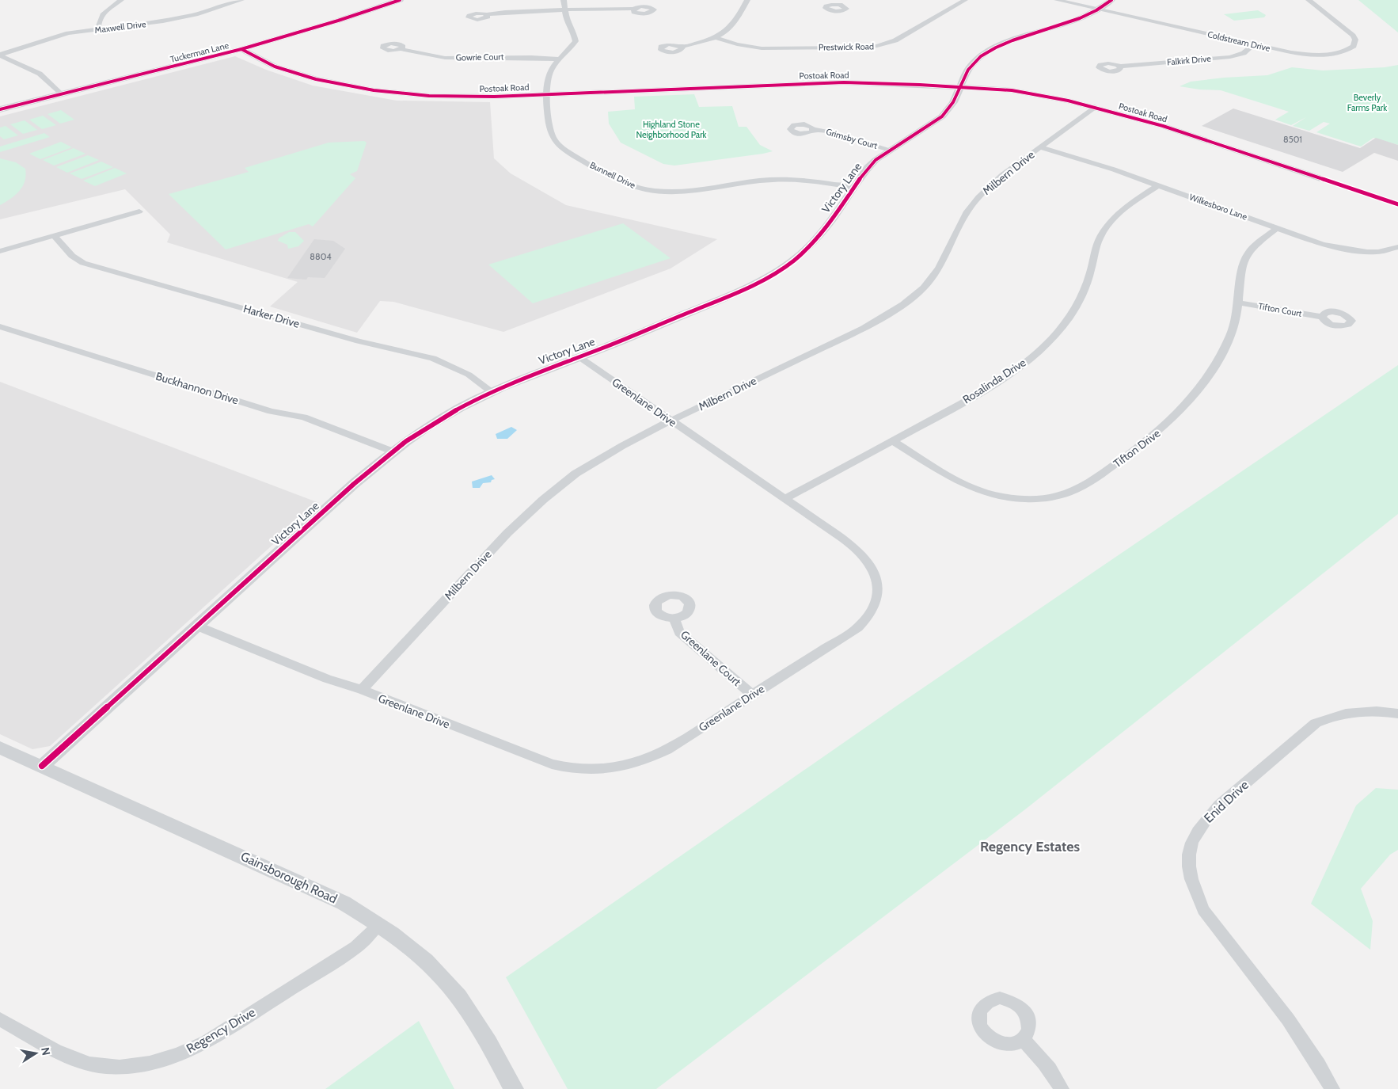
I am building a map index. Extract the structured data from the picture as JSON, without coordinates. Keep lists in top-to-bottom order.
{
  "streets": {
    "main road": ["Tuckerman Lane"],
    "street": [
      "Maxwell Drive",
      "Coldstream Drive",
      "Prestwick Road",
      "Gowrie Court",
      "Falkirk Drive",
      "Postoak Road",
      "Grimsby Court",
      "Milbern Drive",
      "Bunnell Drive",
      "Victory Lane",
      "Wilkesboro Lane",
      "Tifton Court",
      "Harker Drive",
      "Rosalinda Drive",
      "Buckhannon Drive",
      "Greenlane Drive",
      "Tifton Drive",
      "Greenlane Court",
      "Enid Drive",
      "Gainsborough Road",
      "Regency Drive"
    ]
  },
  "crossings": [
    ["Coldstream Drive", "Falkirk Drive"],
    ["Coldstream Drive", "Victory Lane"],
    ["Tuckerman Lane", "Postoak Road"],
    ["Gowrie Court", "Bunnell Drive"],
    ["Postoak Road", "Milbern Drive"],
    ["Postoak Road", "Bunnell Drive"],
    ["Postoak Road", "Victory Lane"],
    ["Grimsby Court", "Victory Lane"],
    ["Milbern Drive", "Wilkesboro Lane"],
    ["Milbern Drive", "Greenlane Drive"],
    ["Bunnell Drive", "Victory Lane"],
    ["Victory Lane", "Harker Drive"],
    ["Victory Lane", "Buckhannon Drive"],
    ["Victory Lane", "Greenlane Drive"],
    ["Victory Lane", "Gainsborough Road"],
    ["Wilkesboro Lane", "Rosalinda Drive"],
    ["Wilkesboro Lane", "Tifton Drive"],
    ["Tifton Court", "Tifton Drive"],
    ["Rosalinda Drive", "Greenlane Drive"],
    ["Rosalinda Drive", "Tifton Drive"],
    ["Greenlane Drive", "Greenlane Court"],
    ["Gainsborough Road", "Regency Drive"]
  ],
  "districts": ["Regency Estates"],
  "parks": ["Beverly Farms Park", "Highland Stone Neighborhood Park"],
  "house_numbers": ["8501", "8804"],
  "north": "right"
}
